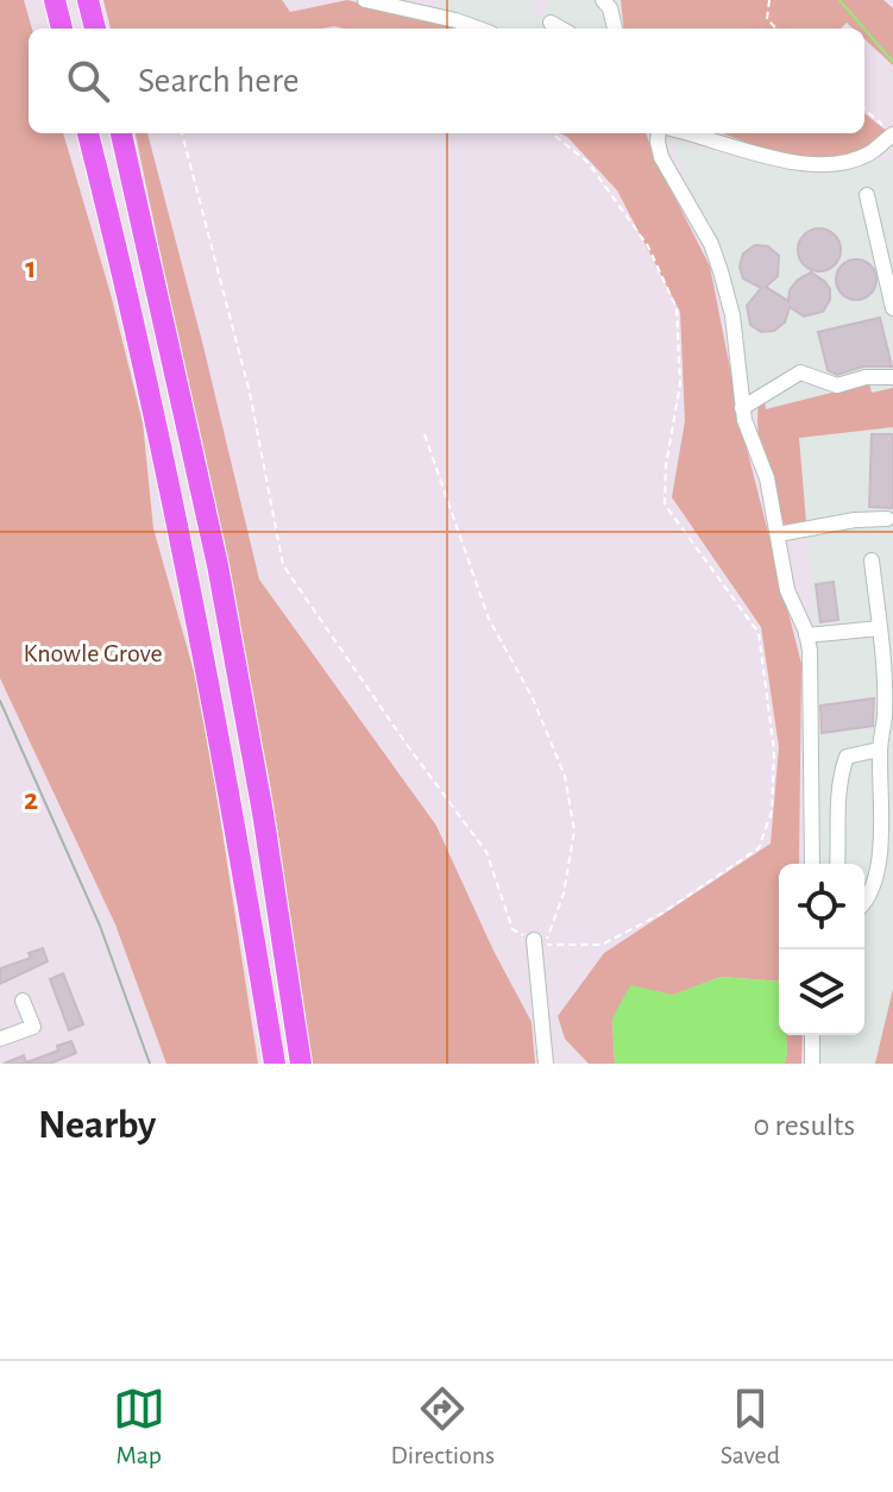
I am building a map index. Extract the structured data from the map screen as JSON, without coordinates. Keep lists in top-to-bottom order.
{
  "parks": ["Knowle Grove"],
  "page": {
    "search": "Search here",
    "heading": ["Nearby", "0 results"],
    "nav": ["Map", "Directions", "Saved"]
  },
  "grid": {
    "rows": ["1", "2"]
  }
}
